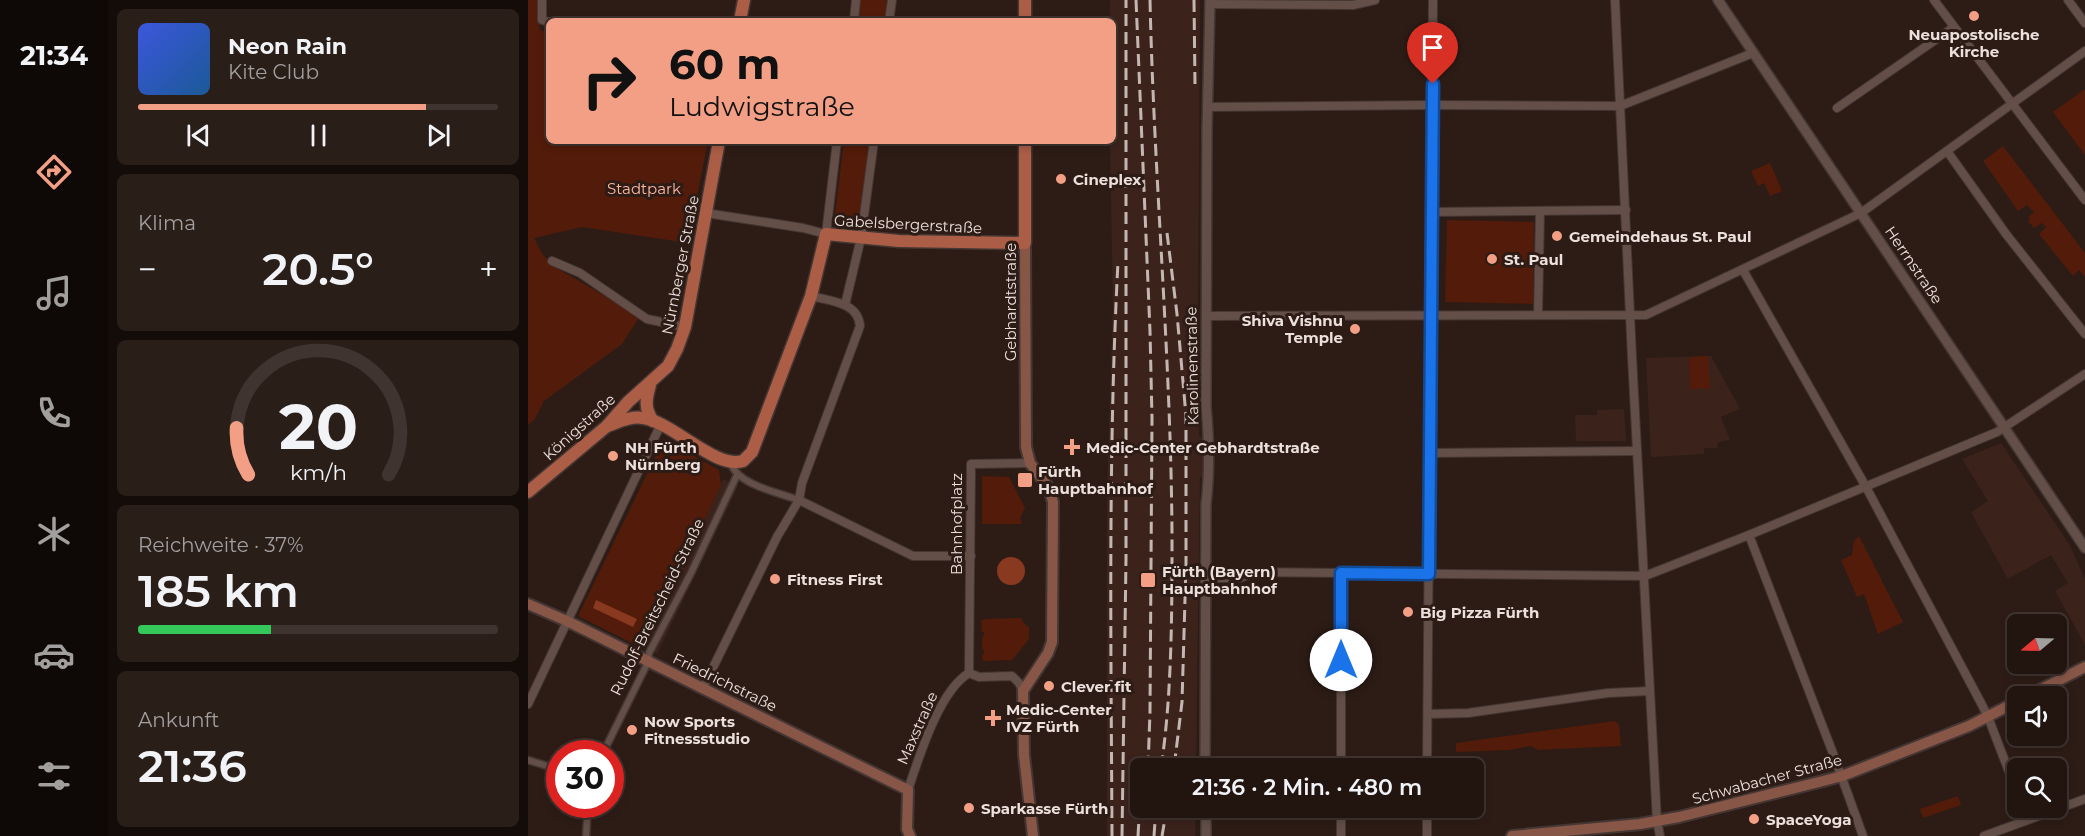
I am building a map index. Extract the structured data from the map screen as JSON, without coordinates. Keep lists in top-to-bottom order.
{
  "streets": {
    "main road": [
      "Gabelsbergerstraße",
      "Nürnberger Straße",
      "Gebhardtstraße",
      "Königstraße",
      "Rudolf-Breitscheid-Straße",
      "Friedrichstraße",
      "Maxstraße",
      "Schwabacher Straße"
    ],
    "street": ["Herrnstraße", "Karolinenstraße", "Bahnhofplatz"]
  },
  "crossings": [
    ["Gabelsbergerstraße", "Gebhardtstraße"],
    ["Gabelsbergerstraße", "Rudolf-Breitscheid-Straße"],
    ["Nürnberger Straße", "Königstraße"],
    ["Gebhardtstraße", "Bahnhofplatz"],
    ["Bahnhofplatz", "Maxstraße"],
    ["Rudolf-Breitscheid-Straße", "Friedrichstraße"],
    ["Friedrichstraße", "Maxstraße"]
  ],
  "parks": ["Stadtpark"],
  "places": {
    "other": [
      "Neuapostolische Kirche",
      "Cineplex",
      "Gemeindehaus St. Paul",
      "St. Paul",
      "Shiva Vishnu Temple",
      "NH Fürth Nürnberg",
      "Fitness First",
      "Big Pizza Fürth",
      "Clever fit",
      "Now Sports Fitnessstudio",
      "Sparkasse Fürth",
      "SpaceYoga"
    ],
    "health": ["Medic-Center Gebhardtstraße", "Medic-Center IVZ Fürth"],
    "transit": ["Fürth Hauptbahnhof", "Fürth (Bayern) Hauptbahnhof"]
  },
  "north": "left",
  "page": {
    "tabs": "21:34",
    "turn": ["60 m", "Ludwigstraße"],
    "song": ["Neon Rain", "Kite Club"],
    "tile": [
      "Klima",
      ["Reichweite · 37%", "185 km"],
      ["Ankunft", "21:36"]
    ],
    "heat": ["−", "20.5°", "+"],
    "limit": "30",
    "trip": "21:36 · 2 Min. · 480 m",
    "gauge": ["20", "km/h"]
  }
}
